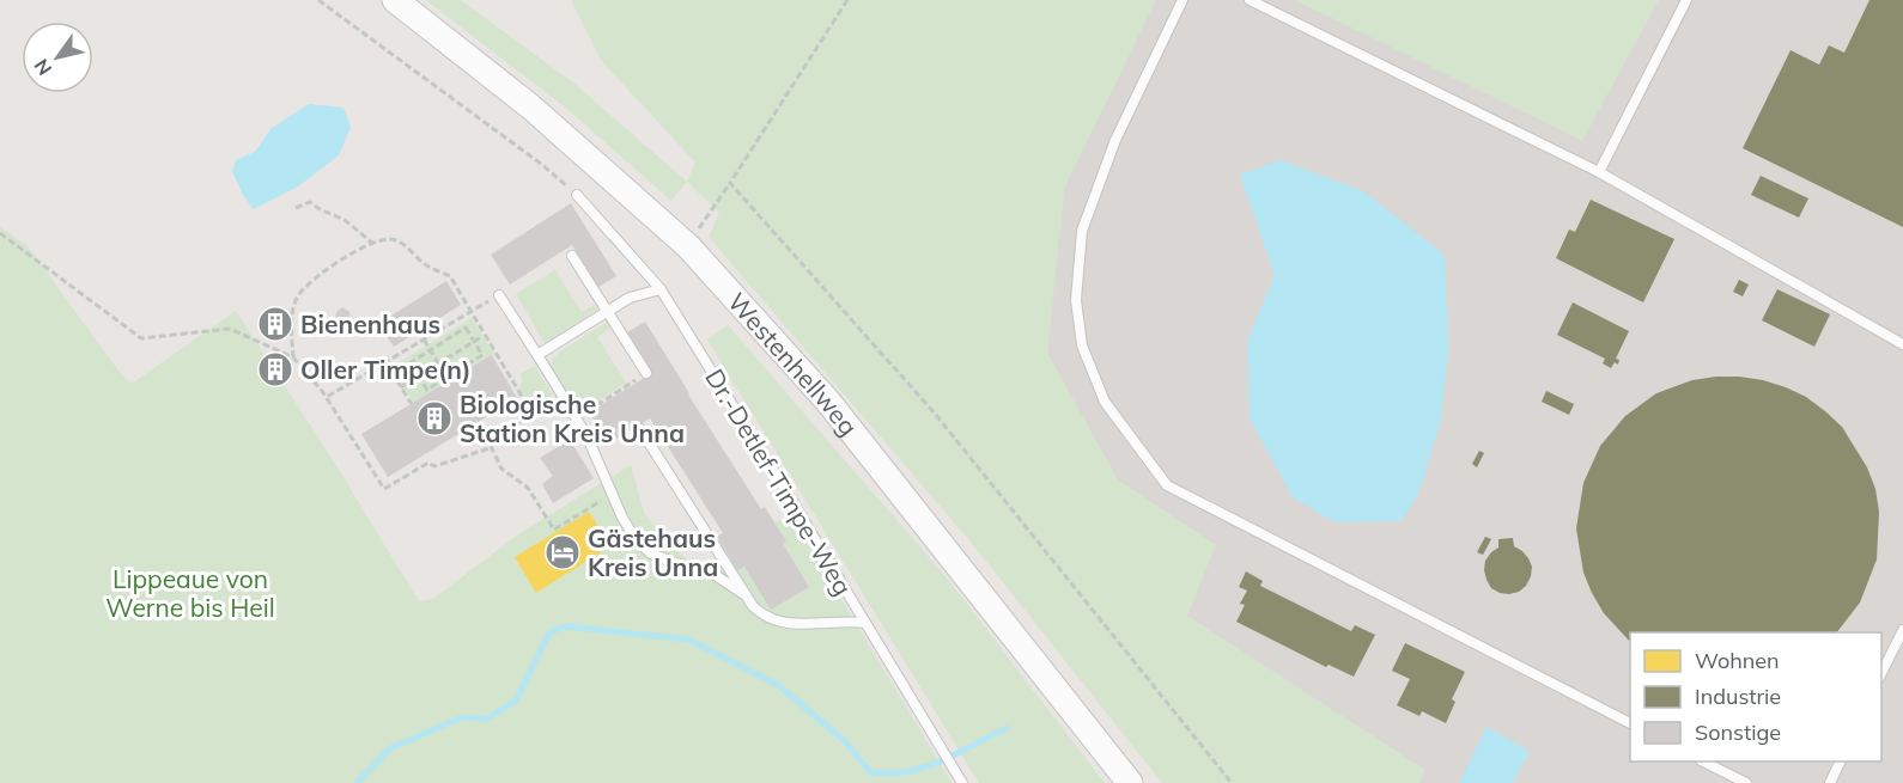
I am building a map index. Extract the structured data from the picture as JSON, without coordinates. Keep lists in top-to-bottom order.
{
  "streets": {
    "main road": ["Westenhellweg"],
    "lane": ["Dr.-Detlef-Timpe-Weg"]
  },
  "parks": ["Lippeaue von Werne bis Heil"],
  "places": {
    "building": ["Bienenhaus", "Oller Timpe(n)", "Biologische Station Kreis Unna"],
    "hotel": ["Gästehaus Kreis Unna"]
  },
  "legend": ["Wohnen", "Industrie", "Sonstige"],
  "north": "bottom left"
}
